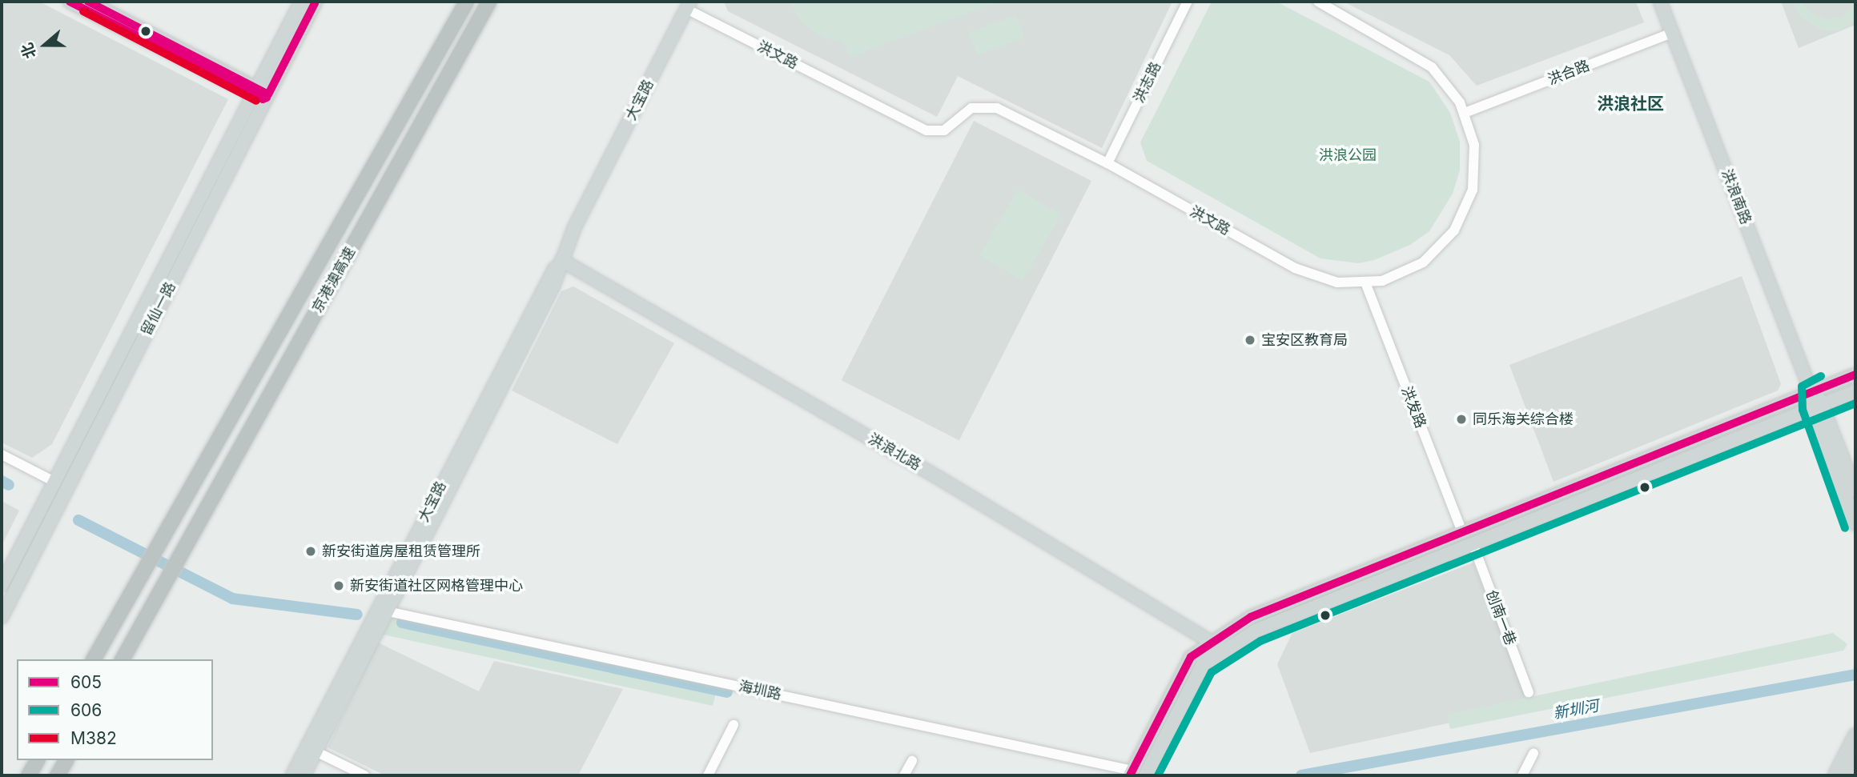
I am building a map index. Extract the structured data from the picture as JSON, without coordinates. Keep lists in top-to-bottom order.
{
  "streets": {
    "highway": ["京港澳高速"],
    "main road": [
      "大宝路",
      "洪浪南路",
      "留仙一路",
      "洪浪北路"
    ],
    "street": [
      "洪文路",
      "洪合路",
      "洪志路",
      "洪发路",
      "创南一巷",
      "海圳路"
    ]
  },
  "crossings": [
    ["洪文路", "洪合路"],
    ["洪文路", "洪志路"],
    ["洪文路", "大宝路"],
    ["洪文路", "洪发路"],
    ["洪合路", "洪浪南路"],
    ["大宝路", "洪浪北路"],
    ["大宝路", "海圳路"]
  ],
  "districts": ["洪浪社区"],
  "water": ["新圳河"],
  "parks": ["洪浪公园"],
  "places": [
    "宝安区教育局",
    "同乐海关综合楼",
    "新安街道房屋租赁管理所",
    "新安街道社区网格管理中心"
  ],
  "lines": ["transit line 605", "transit line M382", "transit line 606"],
  "legend": ["605", "606", "M382"],
  "north": "left"
}
